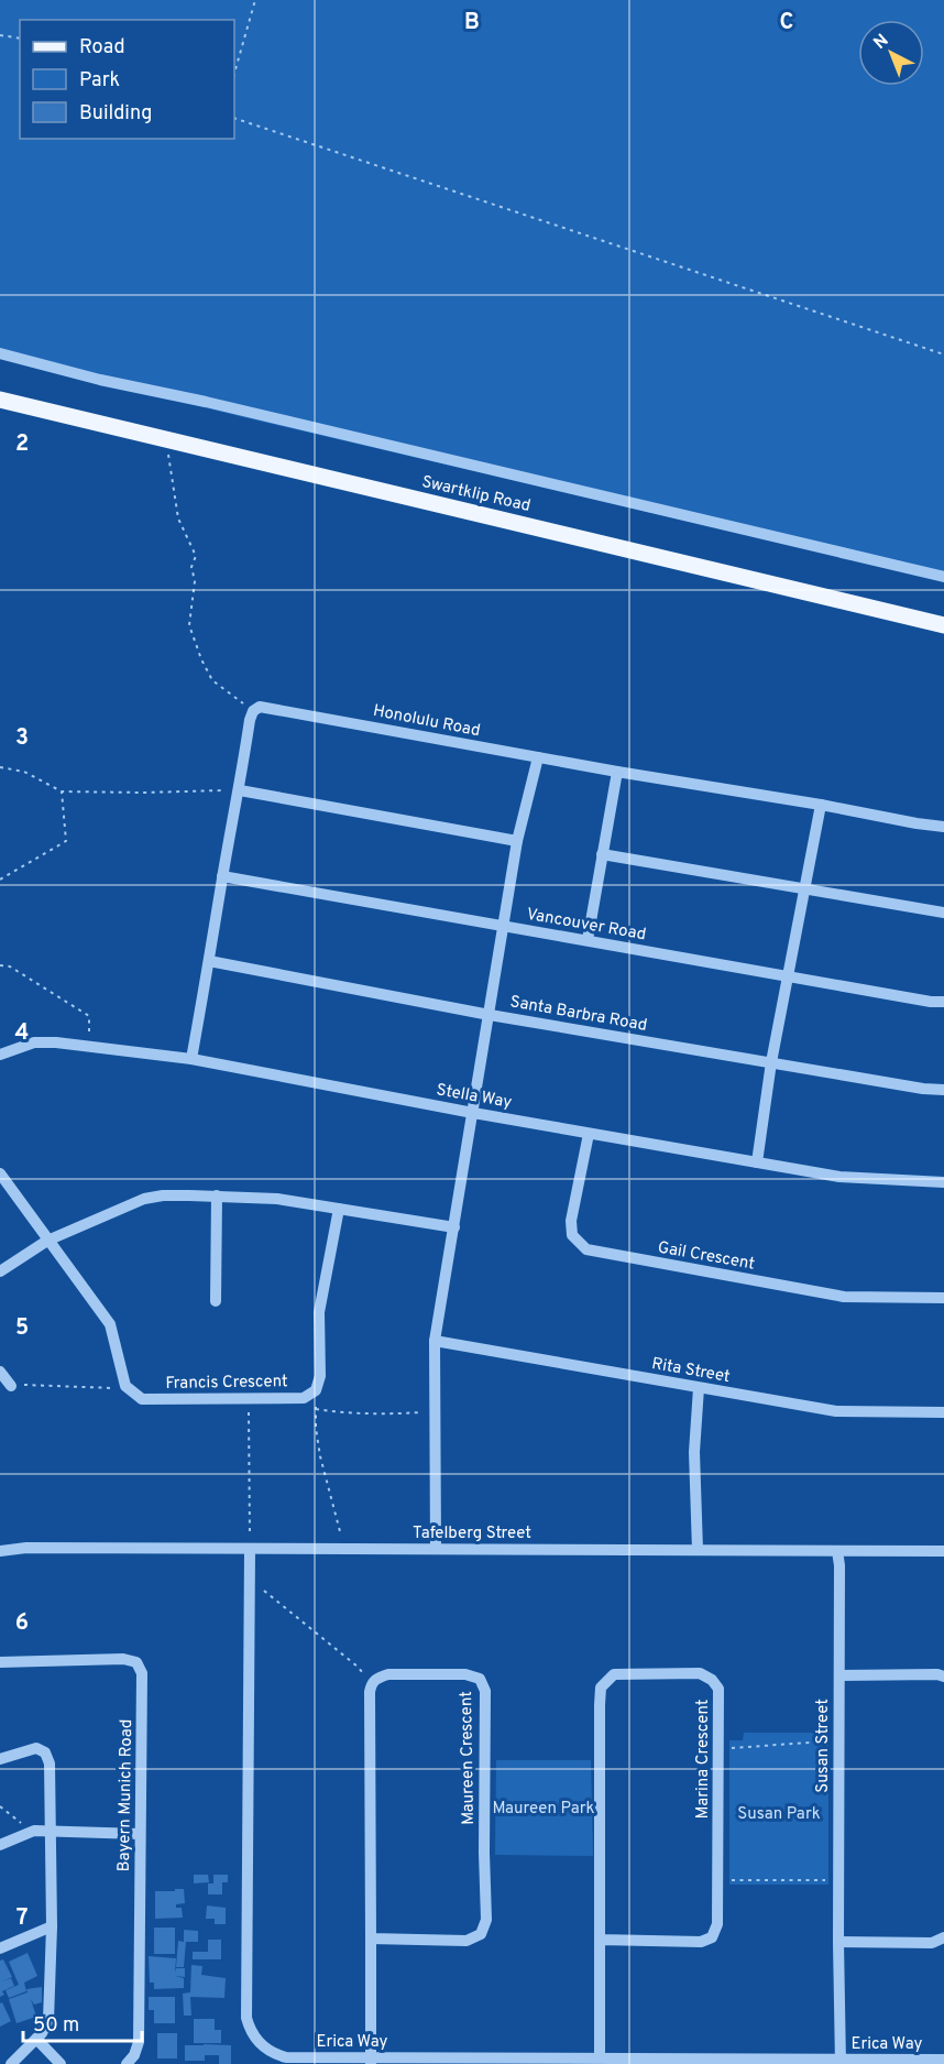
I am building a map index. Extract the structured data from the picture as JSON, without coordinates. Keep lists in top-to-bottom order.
{
  "streets": {
    "main road": ["Swartklip Road"],
    "street": [
      "Honolulu Road",
      "Vancouver Road",
      "Santa Barbra Road",
      "Stella Way",
      "Gail Crescent",
      "Rita Street",
      "Francis Crescent",
      "Tafelberg Street",
      "Susan Street",
      "Maureen Crescent",
      "Marina Crescent",
      "Bayern Munich Road",
      "Erica Way"
    ]
  },
  "crossings": [
    ["Stella Way", "Gail Crescent"],
    ["Tafelberg Street", "Susan Street"],
    ["Tafelberg Street", "Erica Way"],
    ["Susan Street", "Erica Way"],
    ["Maureen Crescent", "Erica Way"],
    ["Marina Crescent", "Erica Way"]
  ],
  "parks": ["Maureen Park", "Susan Park"],
  "legend": ["Road", "Park", "Building"],
  "scale_bar": "50 m",
  "north": "top left",
  "grid": {
    "columns": ["B", "C"],
    "rows": [
      "2",
      "3",
      "4",
      "5",
      "6",
      "7"
    ]
  }
}
